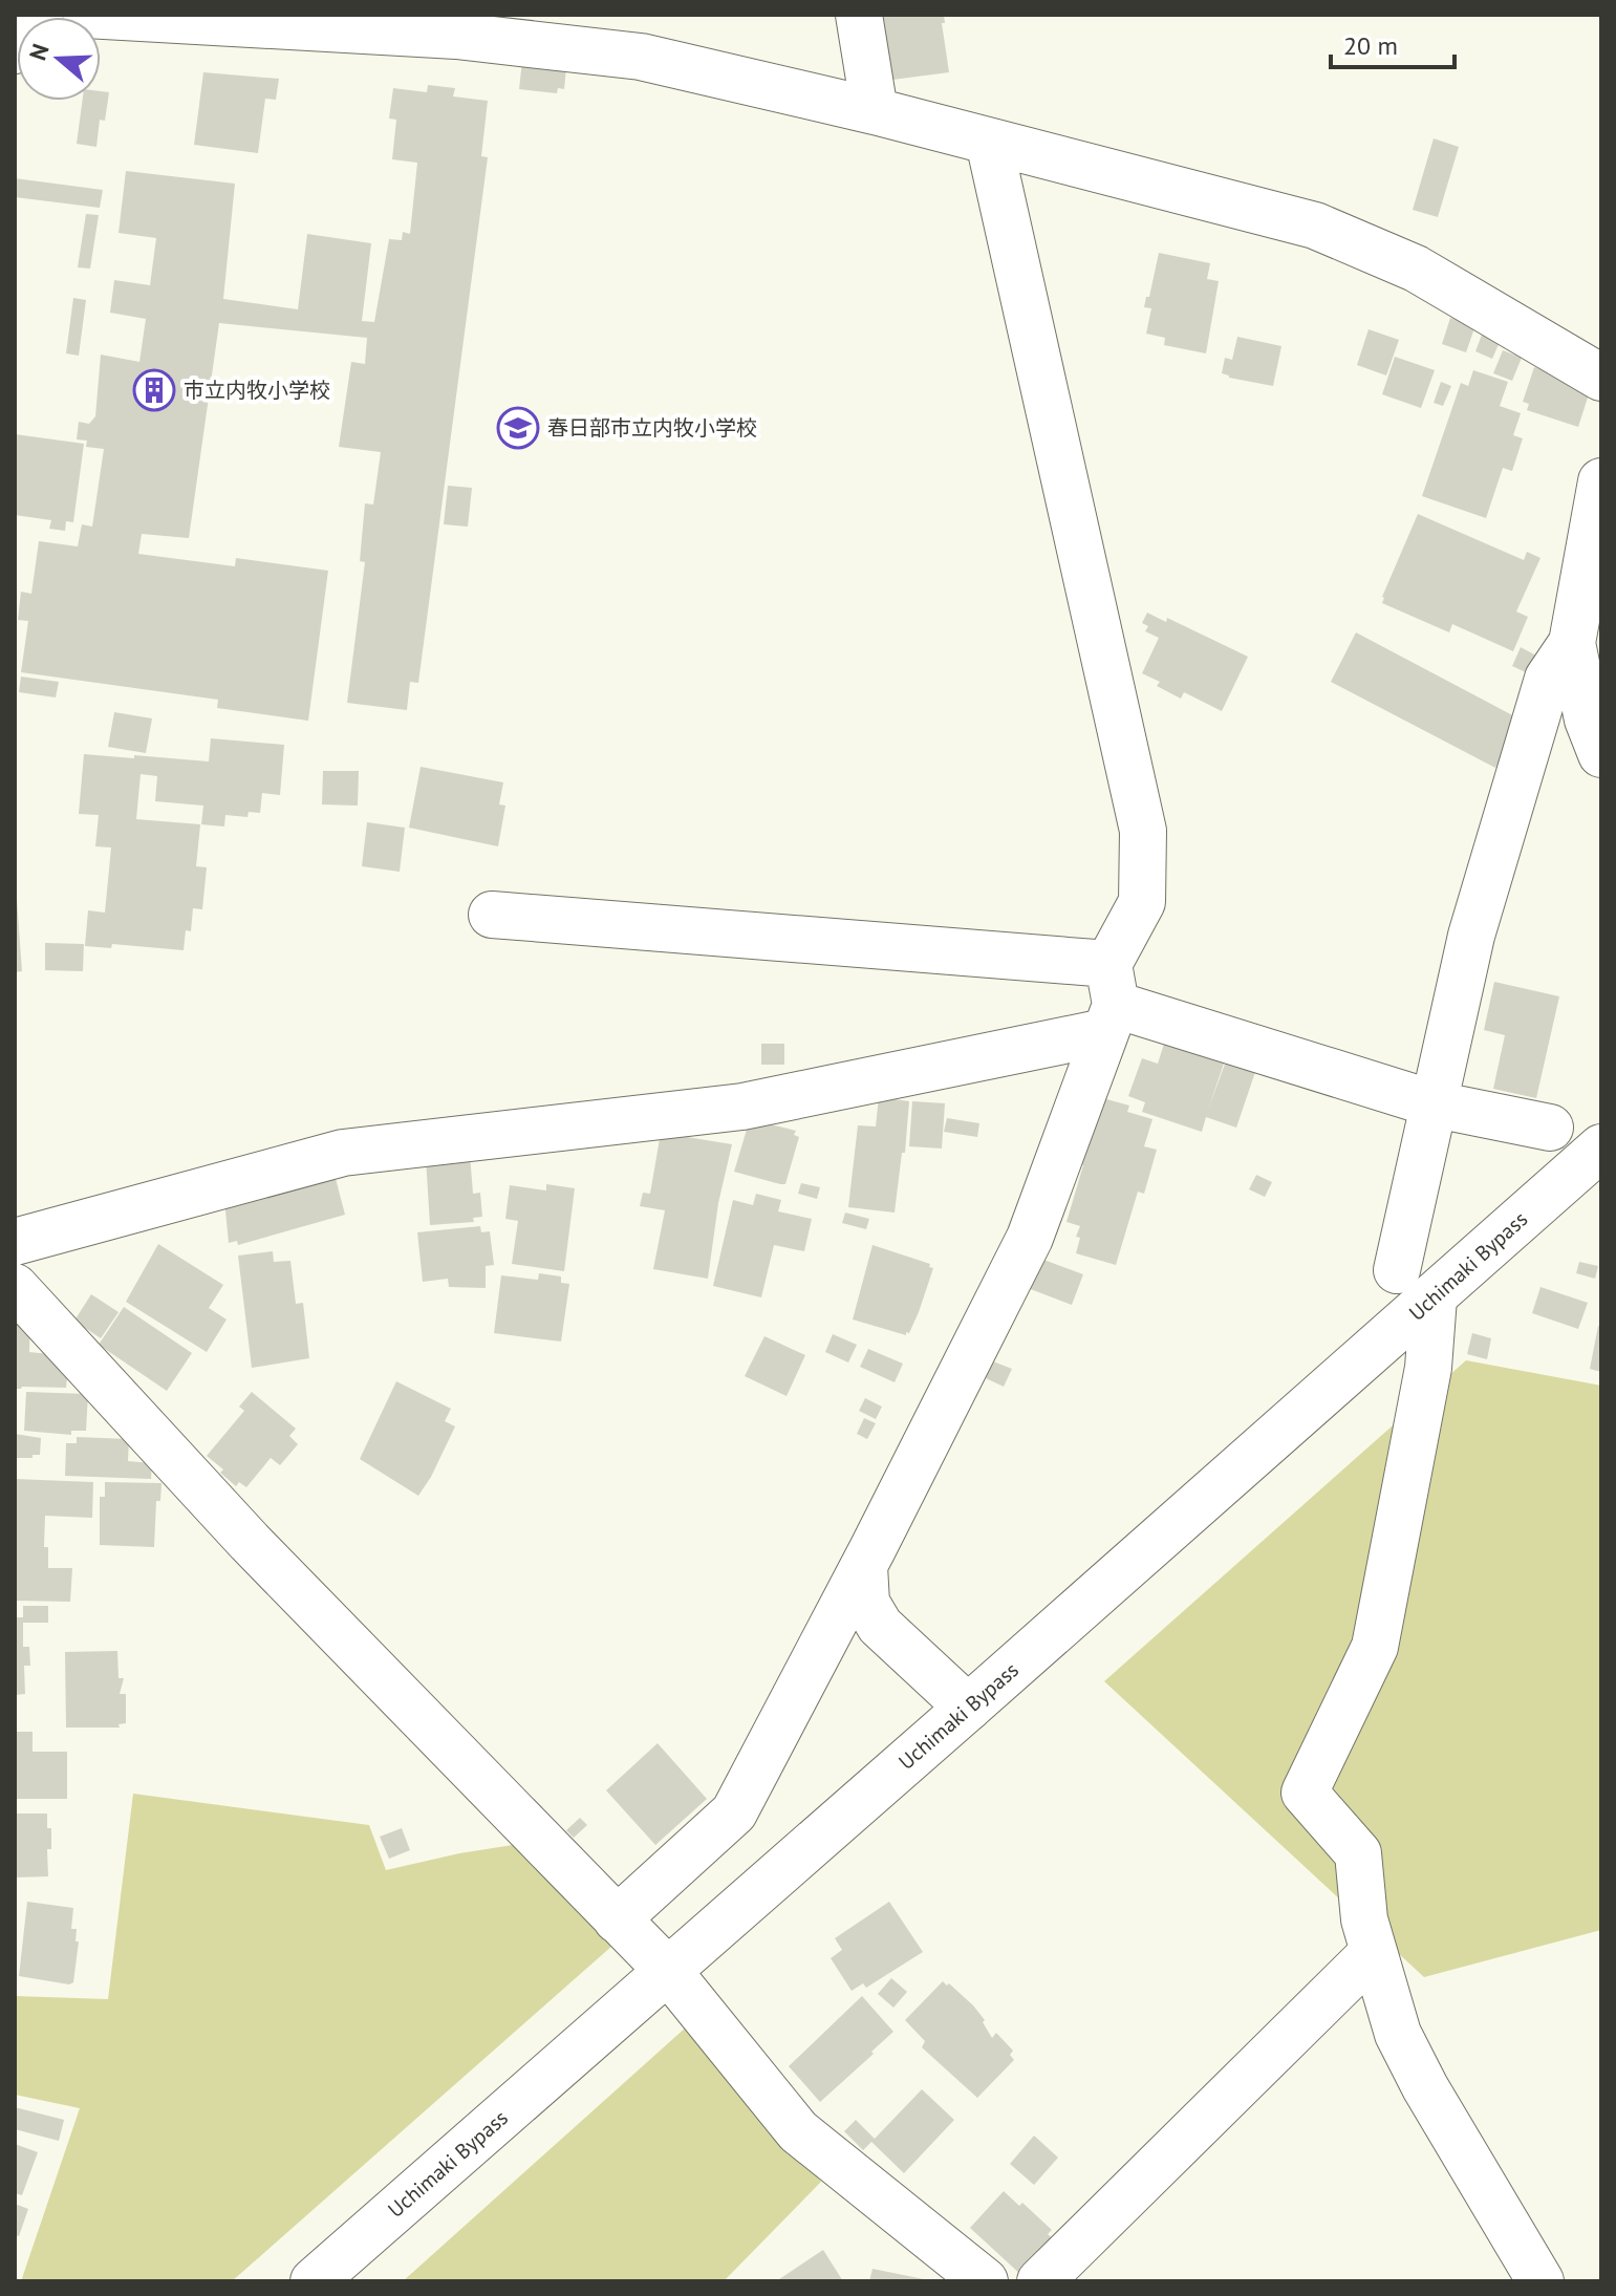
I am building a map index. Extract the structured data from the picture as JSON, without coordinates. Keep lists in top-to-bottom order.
{
  "streets": {
    "street": ["Uchimaki Bypass"]
  },
  "places": {
    "building": ["市立内牧小学校"],
    "school or university": ["春日部市立内牧小学校"]
  },
  "scale_bar": "20 m",
  "north": "left"
}
